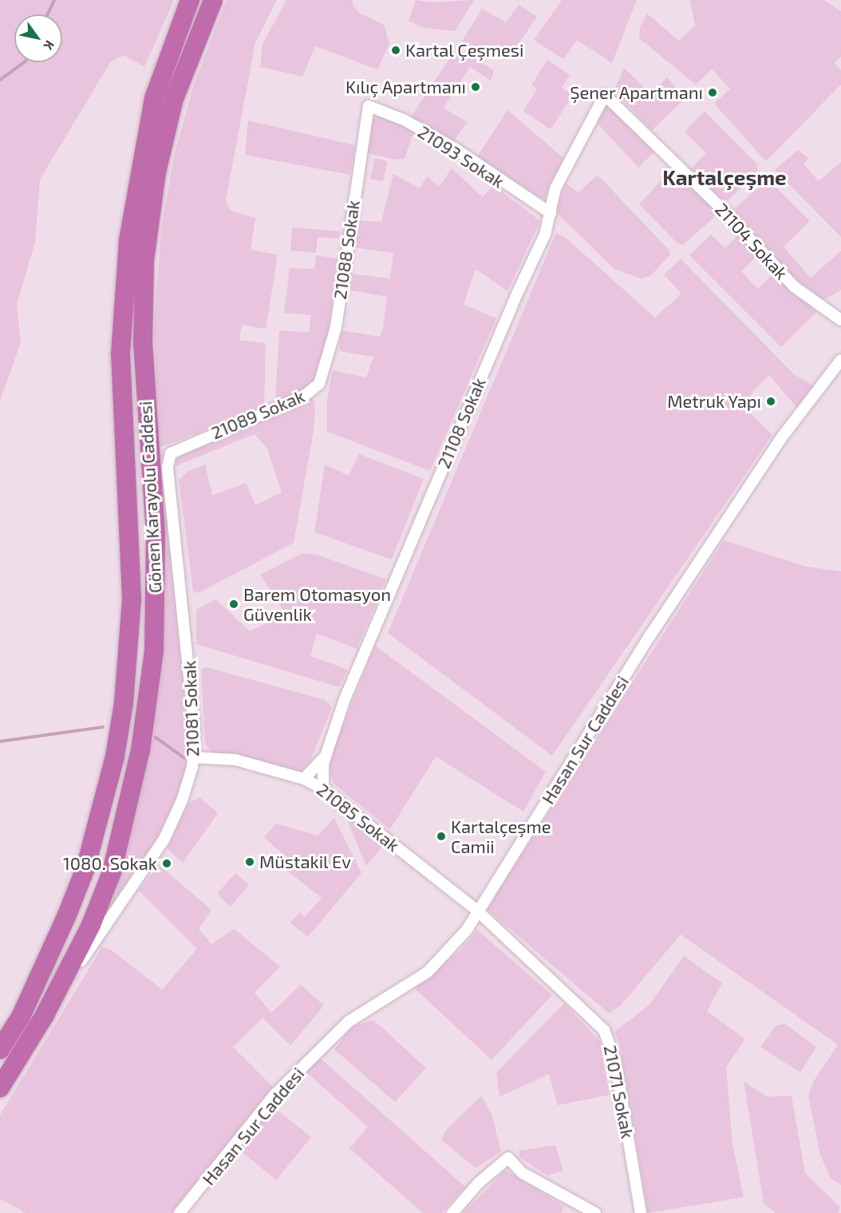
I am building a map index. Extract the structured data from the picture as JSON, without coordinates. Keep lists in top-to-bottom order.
{
  "streets": {
    "highway": ["Gönen Karayolu Caddesi"],
    "street": [
      "21093 Sokak",
      "21104 Sokak",
      "21088 Sokak",
      "21089 Sokak",
      "21108 Sokak",
      "21081 Sokak",
      "Hasan Sur Caddesi",
      "21085 Sokak",
      "21071 Sokak"
    ]
  },
  "crossings": [
    ["21093 Sokak", "21088 Sokak"],
    ["21093 Sokak", "21108 Sokak"],
    ["21104 Sokak", "21108 Sokak"],
    ["21088 Sokak", "21089 Sokak"],
    ["21089 Sokak", "21081 Sokak"],
    ["21108 Sokak", "21085 Sokak"],
    ["Gönen Karayolu Caddesi", "21081 Sokak"],
    ["21081 Sokak", "21085 Sokak"],
    ["Hasan Sur Caddesi", "21085 Sokak"],
    ["Hasan Sur Caddesi", "21071 Sokak"],
    ["21085 Sokak", "21071 Sokak"]
  ],
  "districts": ["Kartalçeşme"],
  "places": [
    "Kartal Çeşmesi",
    "Kılıç Apartmanı",
    "Şener Apartmanı",
    "Metruk Yapı",
    "Barem Otomasyon Güvenlik",
    "Kartalçeşme Camii",
    "Müstakil Ev",
    "1080. Sokak"
  ],
  "north": "bottom right"
}
